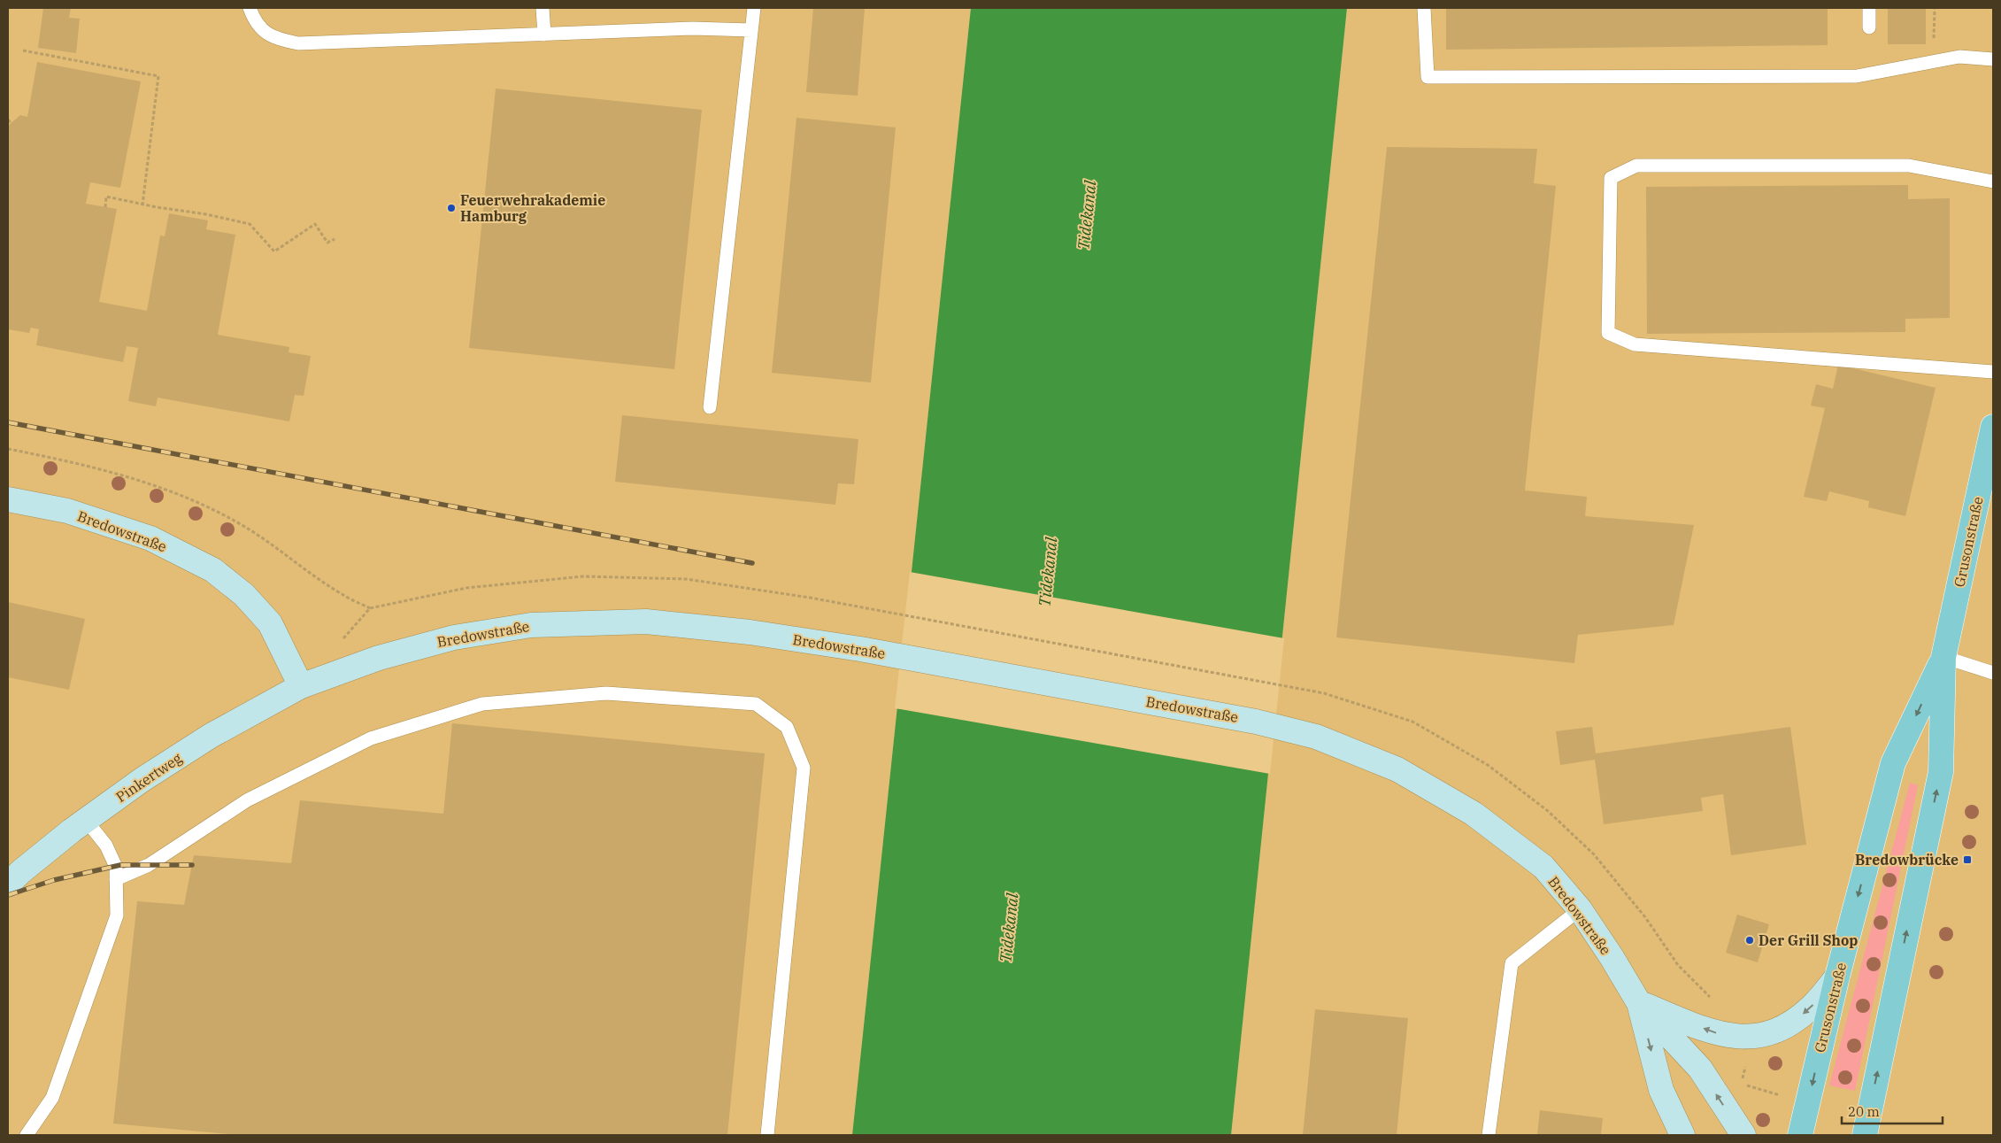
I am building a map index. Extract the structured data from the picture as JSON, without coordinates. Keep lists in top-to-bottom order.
{
  "streets": {
    "main road": ["Grusonstraße"],
    "street": ["Bredowstraße", "Pinkertweg"]
  },
  "crossings": [
    ["Bredowstraße", "Pinkertweg"]
  ],
  "water": ["Tidekanal"],
  "places": {
    "other": ["Feuerwehrakademie Hamburg", "Der Grill Shop"],
    "transit": ["Bredowbrücke"]
  },
  "scale_bar": "20 m"
}
